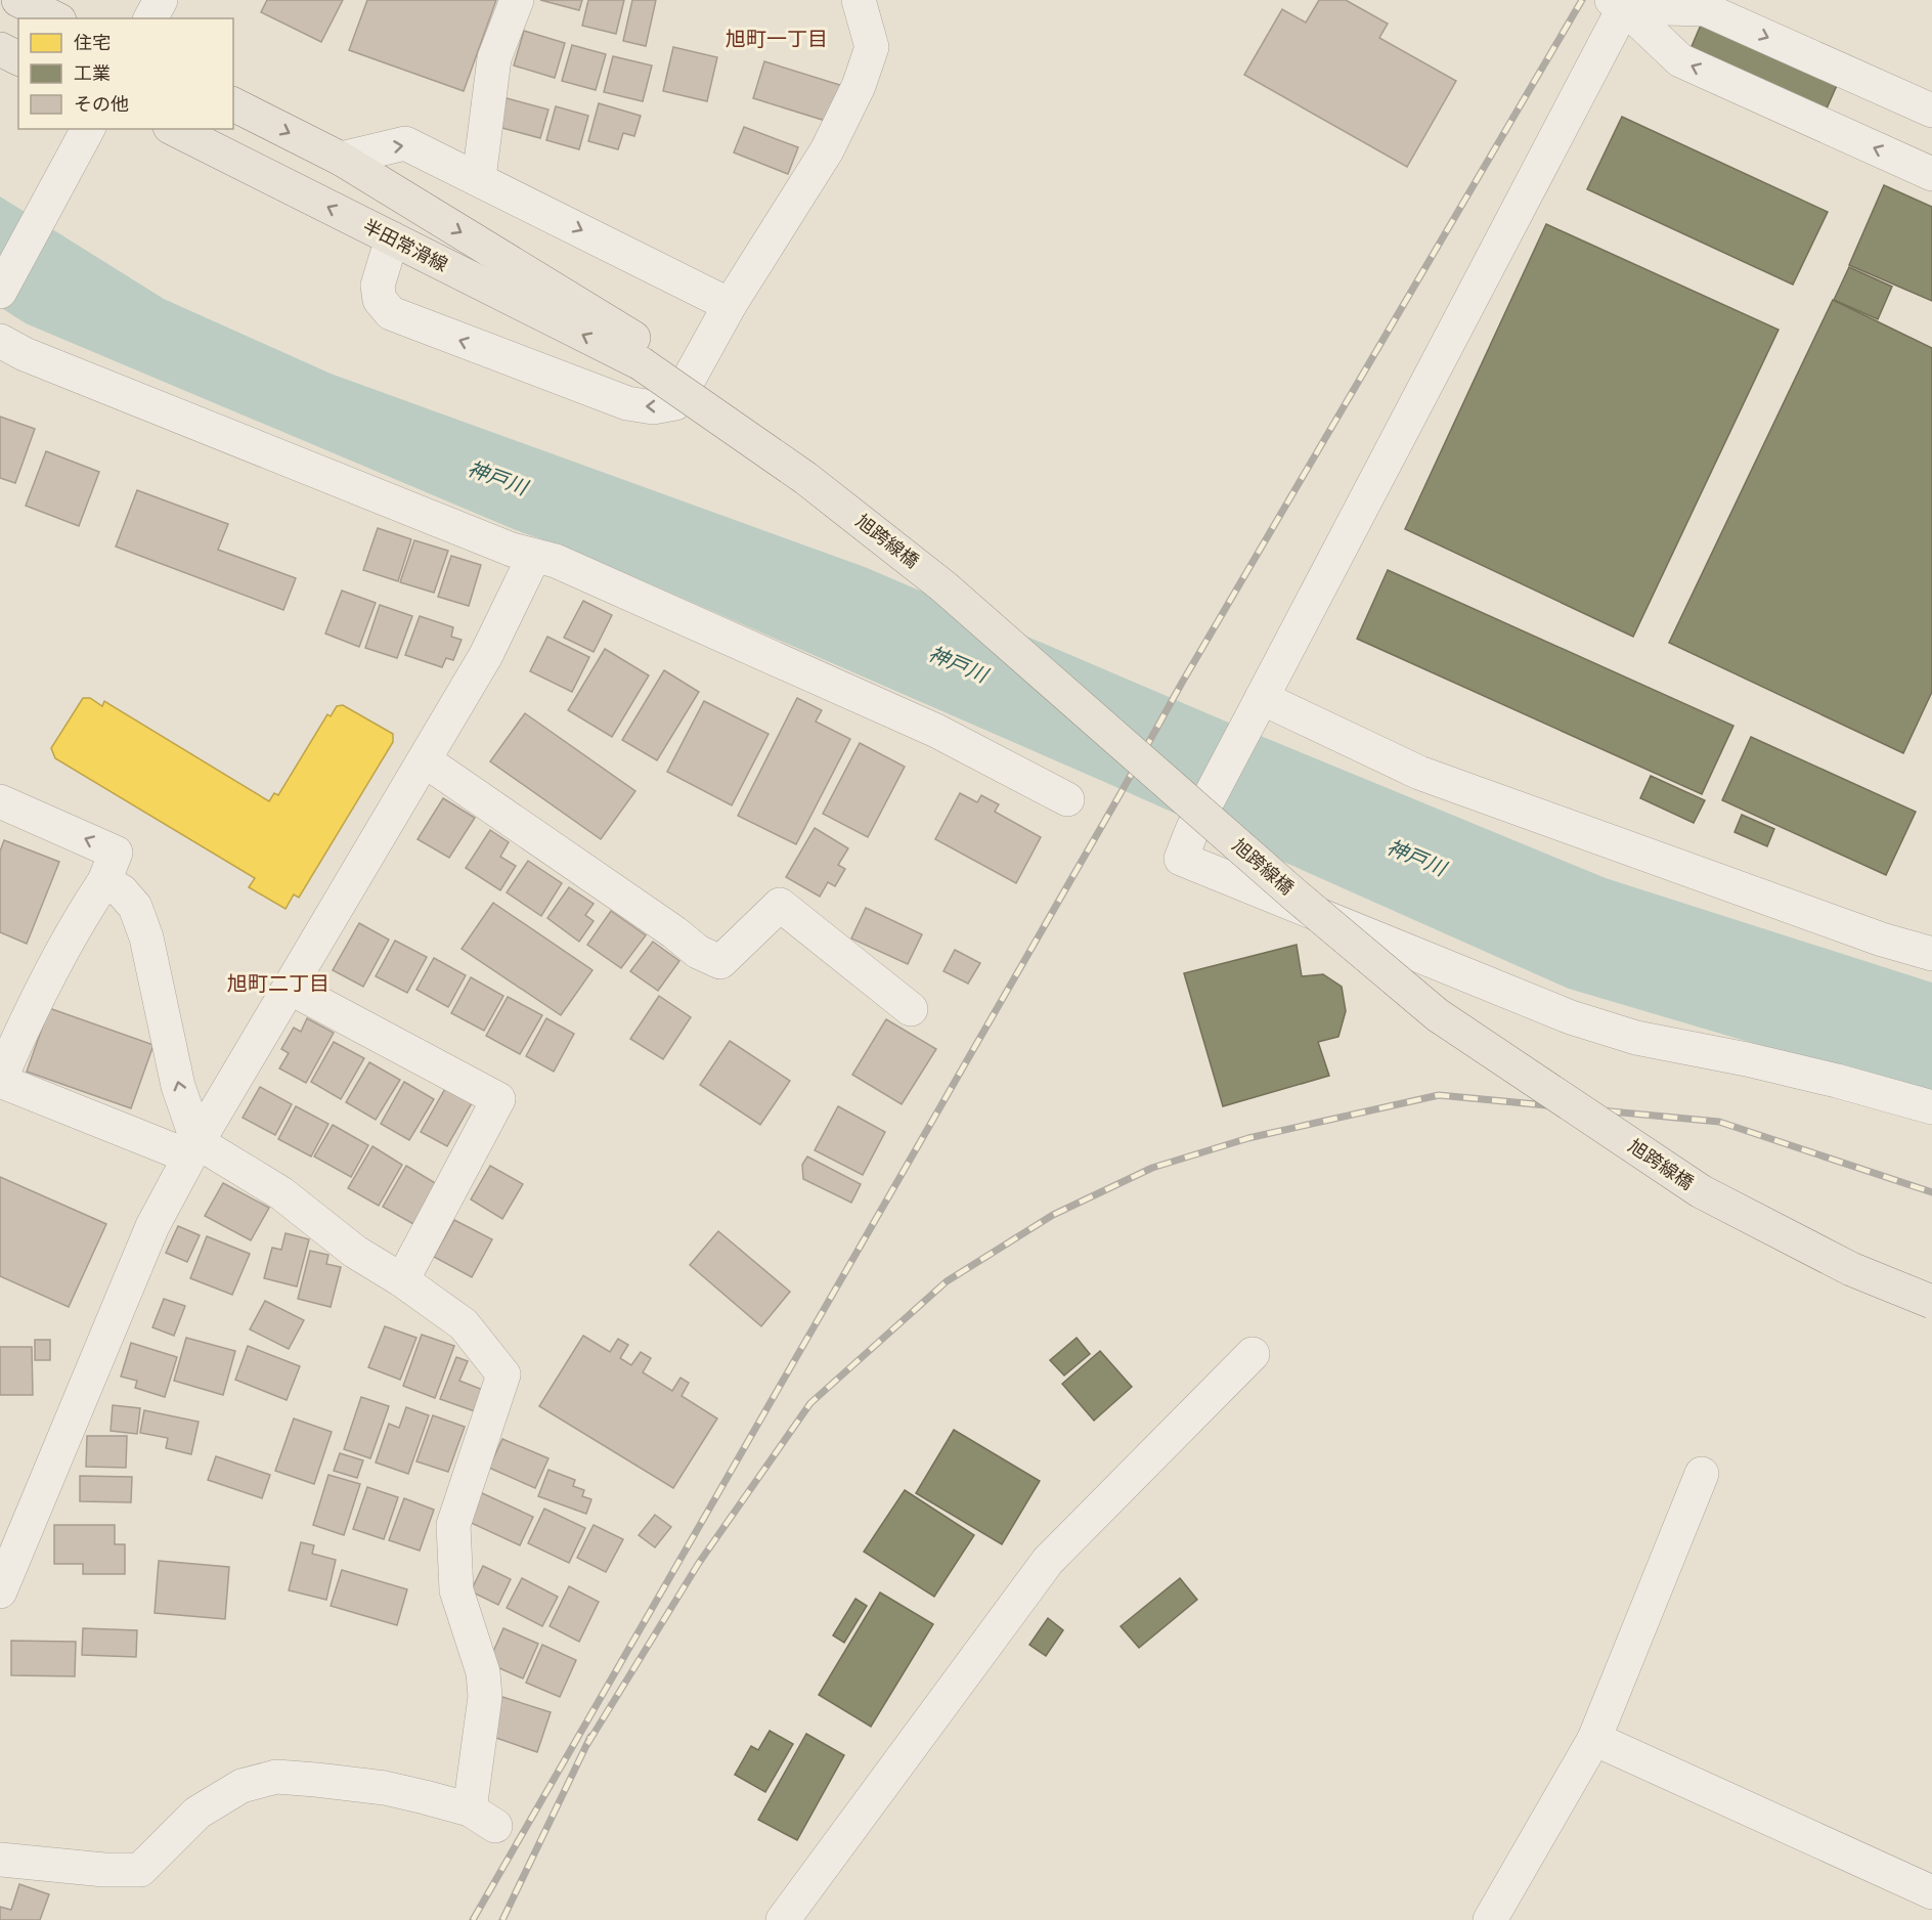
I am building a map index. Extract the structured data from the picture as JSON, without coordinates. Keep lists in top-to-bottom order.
{
  "streets": {
    "main road": ["半田常滑線", "旭跨線橋"]
  },
  "crossings": [
    ["半田常滑線", "旭跨線橋"]
  ],
  "districts": ["旭町一丁目", "旭町二丁目"],
  "water": ["神戸川"],
  "legend": ["住宅", "工業", "その他"]
}
